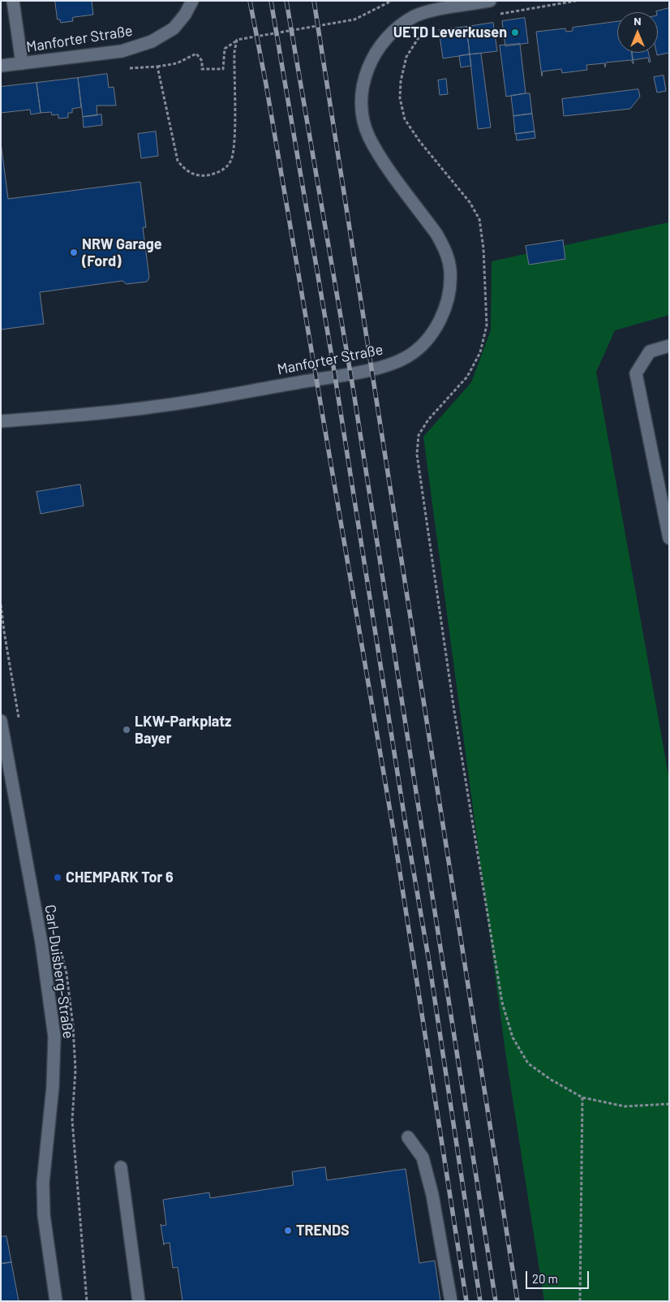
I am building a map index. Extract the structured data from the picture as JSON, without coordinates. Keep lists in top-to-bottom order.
{
  "streets": {
    "street": ["Manforter Straße", "Carl-Duisberg-Straße"]
  },
  "places": [
    "UETD Leverkusen",
    "NRW Garage (Ford)",
    "LKW-Parkplatz Bayer",
    "CHEMPARK Tor 6",
    "TRENDS"
  ],
  "scale_bar": "20 m",
  "north": "top"
}
